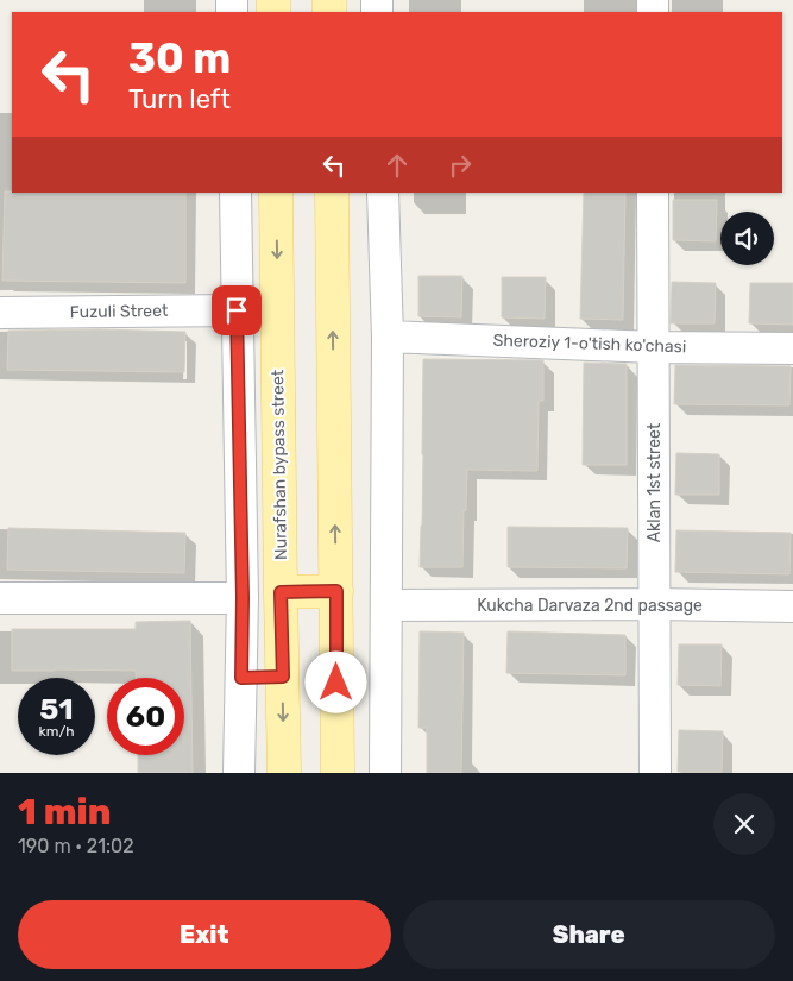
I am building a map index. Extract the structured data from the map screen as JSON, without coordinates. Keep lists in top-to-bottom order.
{
  "streets": {
    "main road": ["Nurafshan bypass street"],
    "street": [
      "Fuzuli Street",
      "Sheroziy 1-o'tish ko'chasi",
      "Aklan 1st street",
      "Kukcha Darvaza 2nd passage"
    ]
  },
  "crossings": [
    ["Sheroziy 1-o'tish ko'chasi", "Aklan 1st street"],
    ["Aklan 1st street", "Kukcha Darvaza 2nd passage"]
  ],
  "page": {
    "turn": ["30 m", "Turn left"],
    "speed": "51 km/h",
    "limit": "60",
    "heading": ["1 min", "190 m · 21:02"],
    "buttons": ["Exit", "Share"]
  }
}
